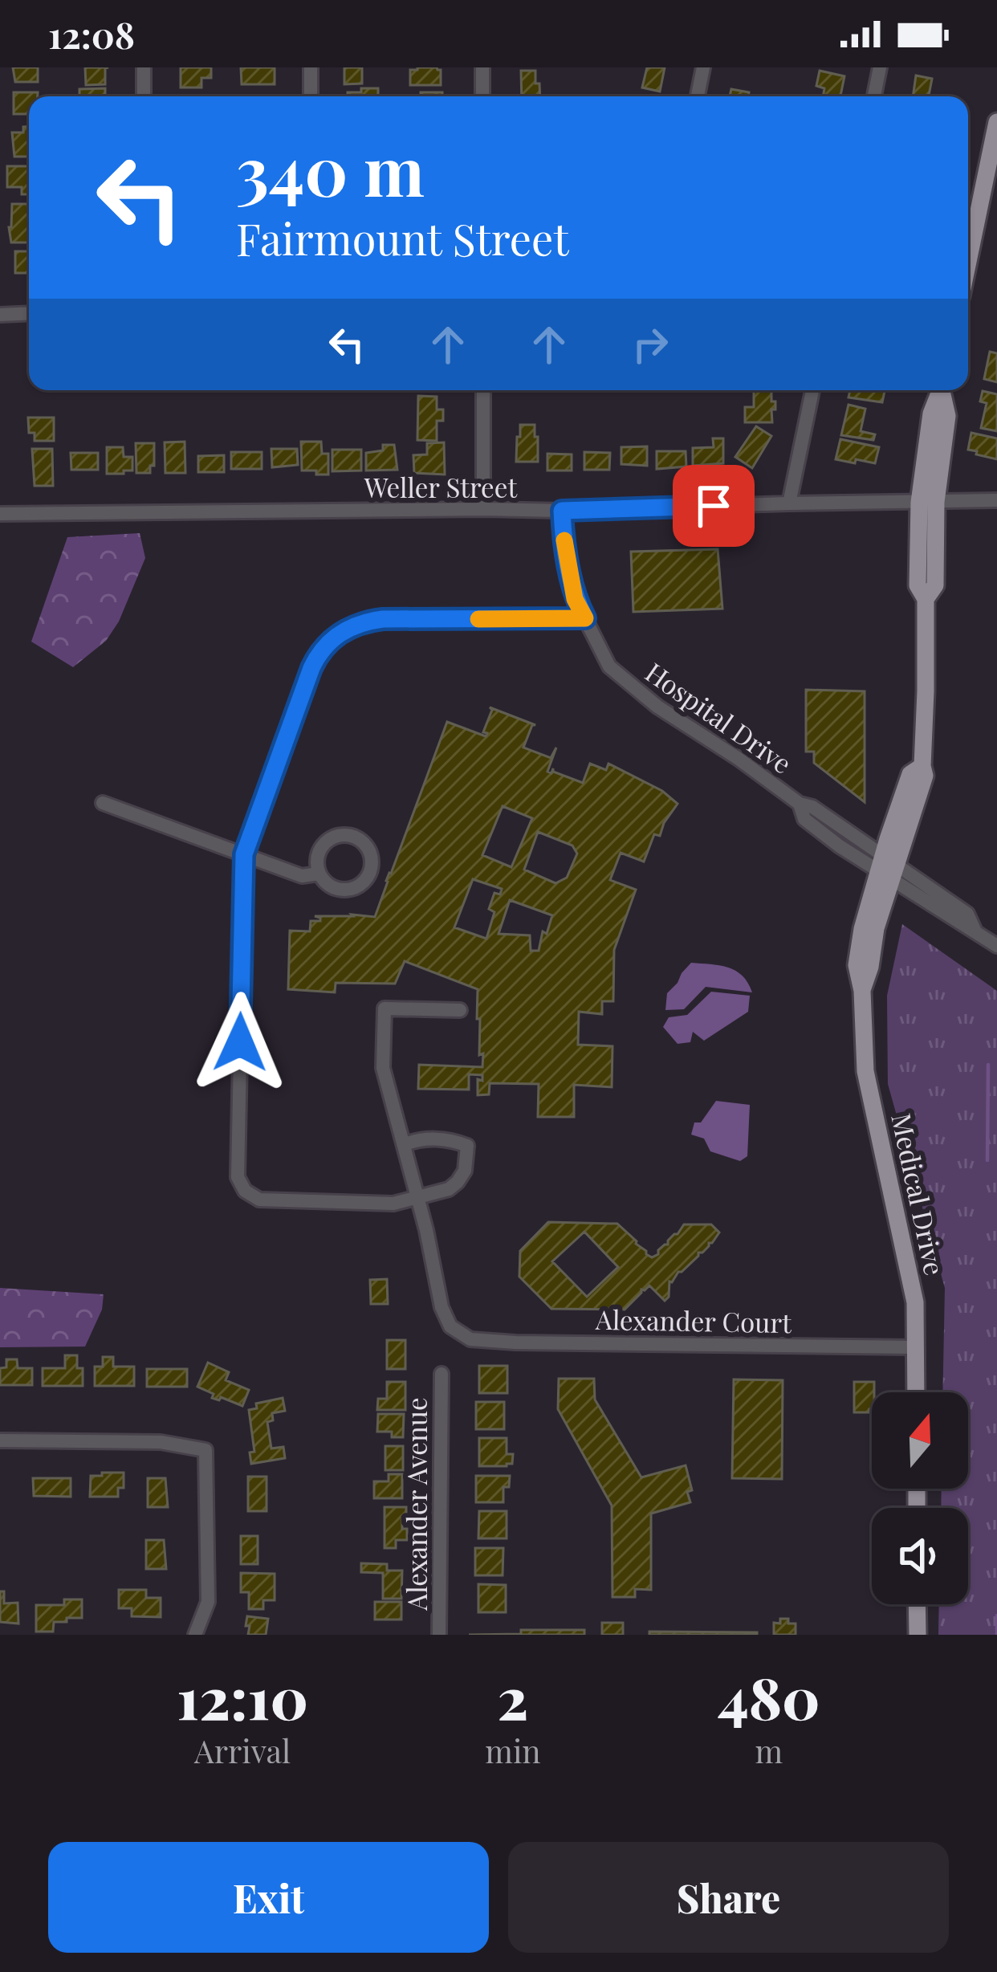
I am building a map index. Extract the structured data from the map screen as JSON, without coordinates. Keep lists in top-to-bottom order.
{
  "streets": {
    "main road": ["Medical Drive"],
    "street": [
      "Weller Street",
      "Hospital Drive",
      "Alexander Court",
      "Alexander Avenue"
    ]
  },
  "crossings": [
    ["Weller Street", "Hospital Drive"],
    ["Weller Street", "Medical Drive"],
    ["Hospital Drive", "Medical Drive"],
    ["Medical Drive", "Alexander Court"]
  ],
  "north": "top",
  "page": {
    "status": "12:08",
    "turn": ["340 m", "Fairmount Street"],
    "eta": [
      "12:10",
      "Arrival",
      "2",
      "min",
      "480",
      "m"
    ],
    "buttons": ["Exit", "Share"]
  }
}
